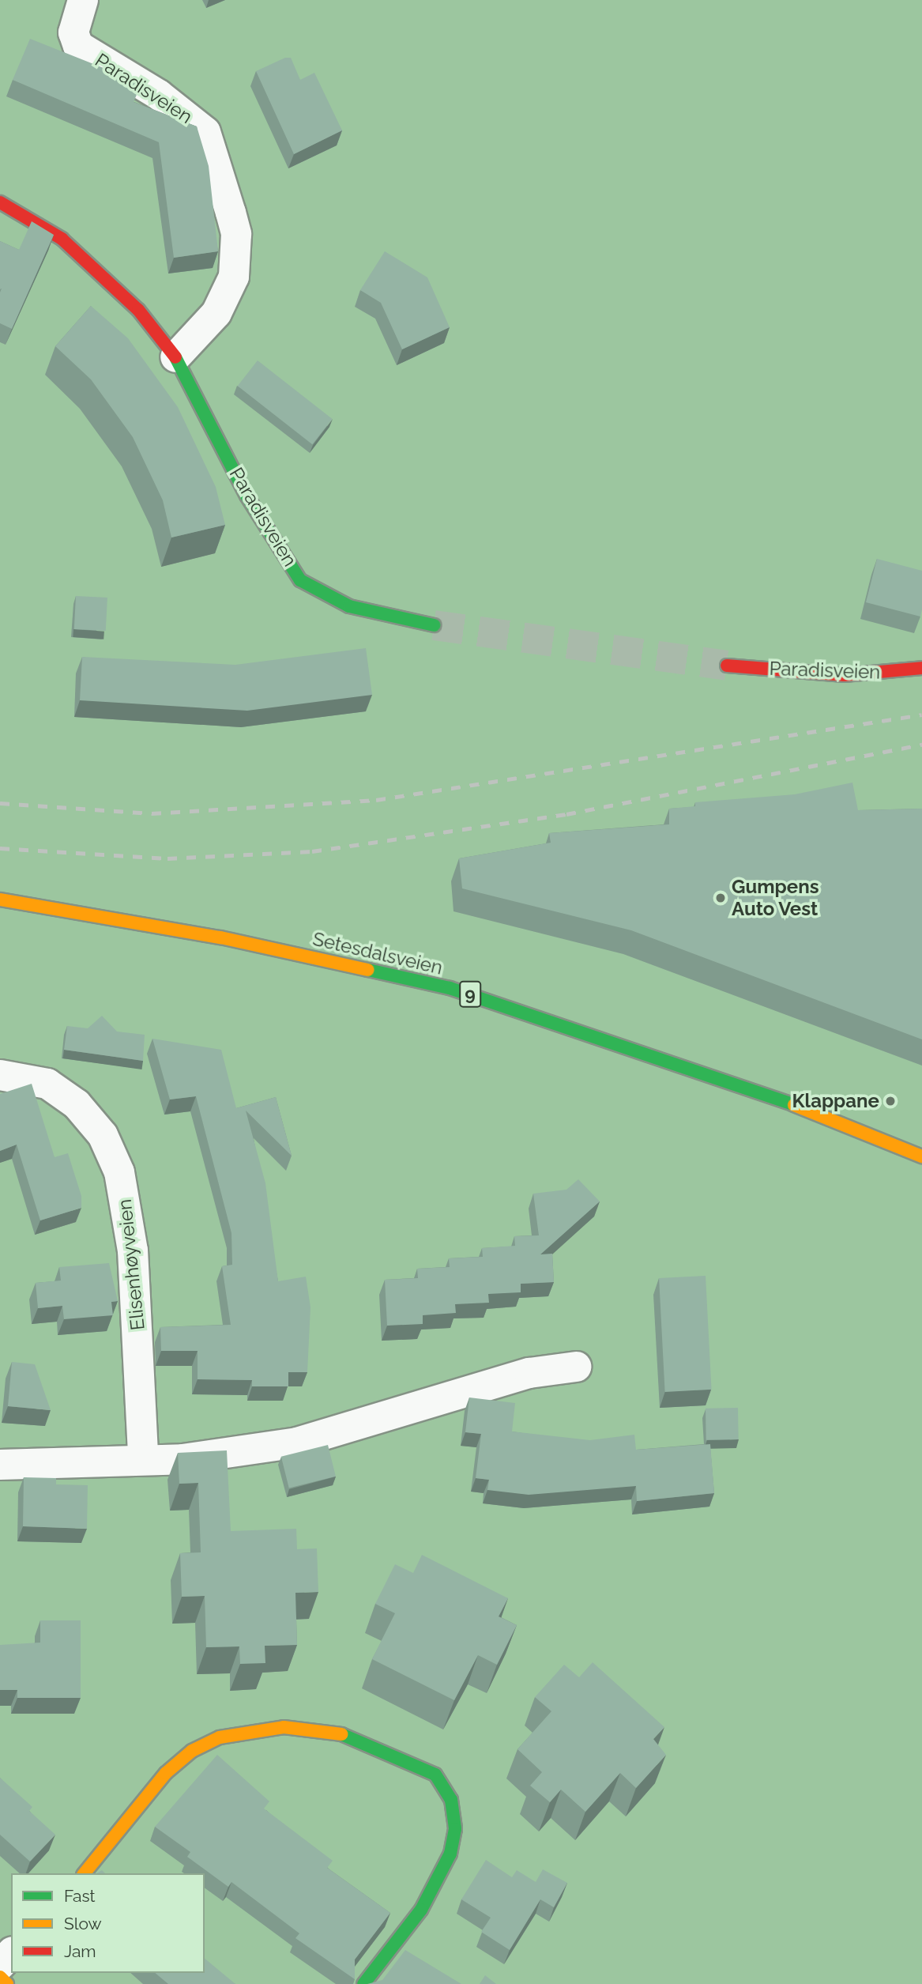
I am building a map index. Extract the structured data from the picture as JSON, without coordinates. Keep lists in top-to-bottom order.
{
  "streets": {
    "main road": ["Paradisveien", "Setesdalsveien", "9"],
    "street": ["Elisenhøyveien"]
  },
  "places": ["Gumpens Auto Vest", "Klappane"],
  "legend": ["Fast", "Slow", "Jam"]
}
